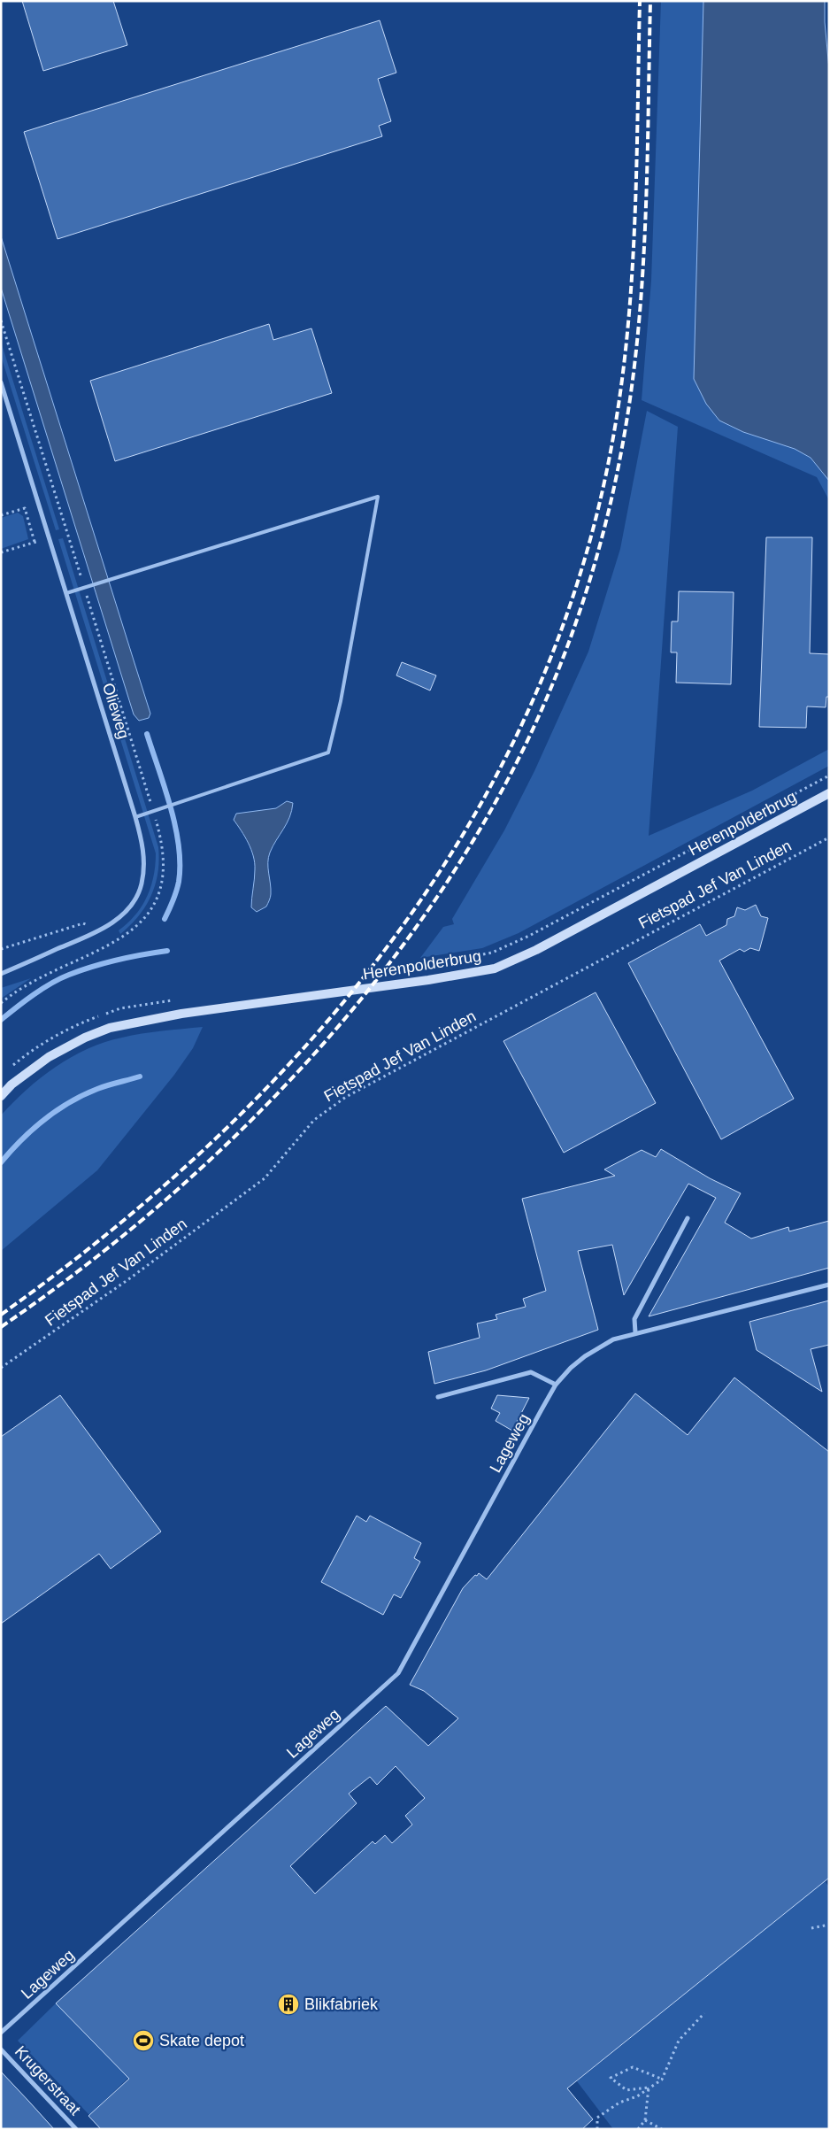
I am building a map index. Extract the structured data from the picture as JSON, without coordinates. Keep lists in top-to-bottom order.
{
  "streets": {
    "street": [
      "Olieweg",
      "Herenpolderbrug",
      "Lageweg",
      "Krugerstraat"
    ],
    "path": ["Fietspad Jef Van Linden"]
  },
  "places": {
    "building": ["Blikfabriek"],
    "sports": ["Skate depot"]
  }
}
